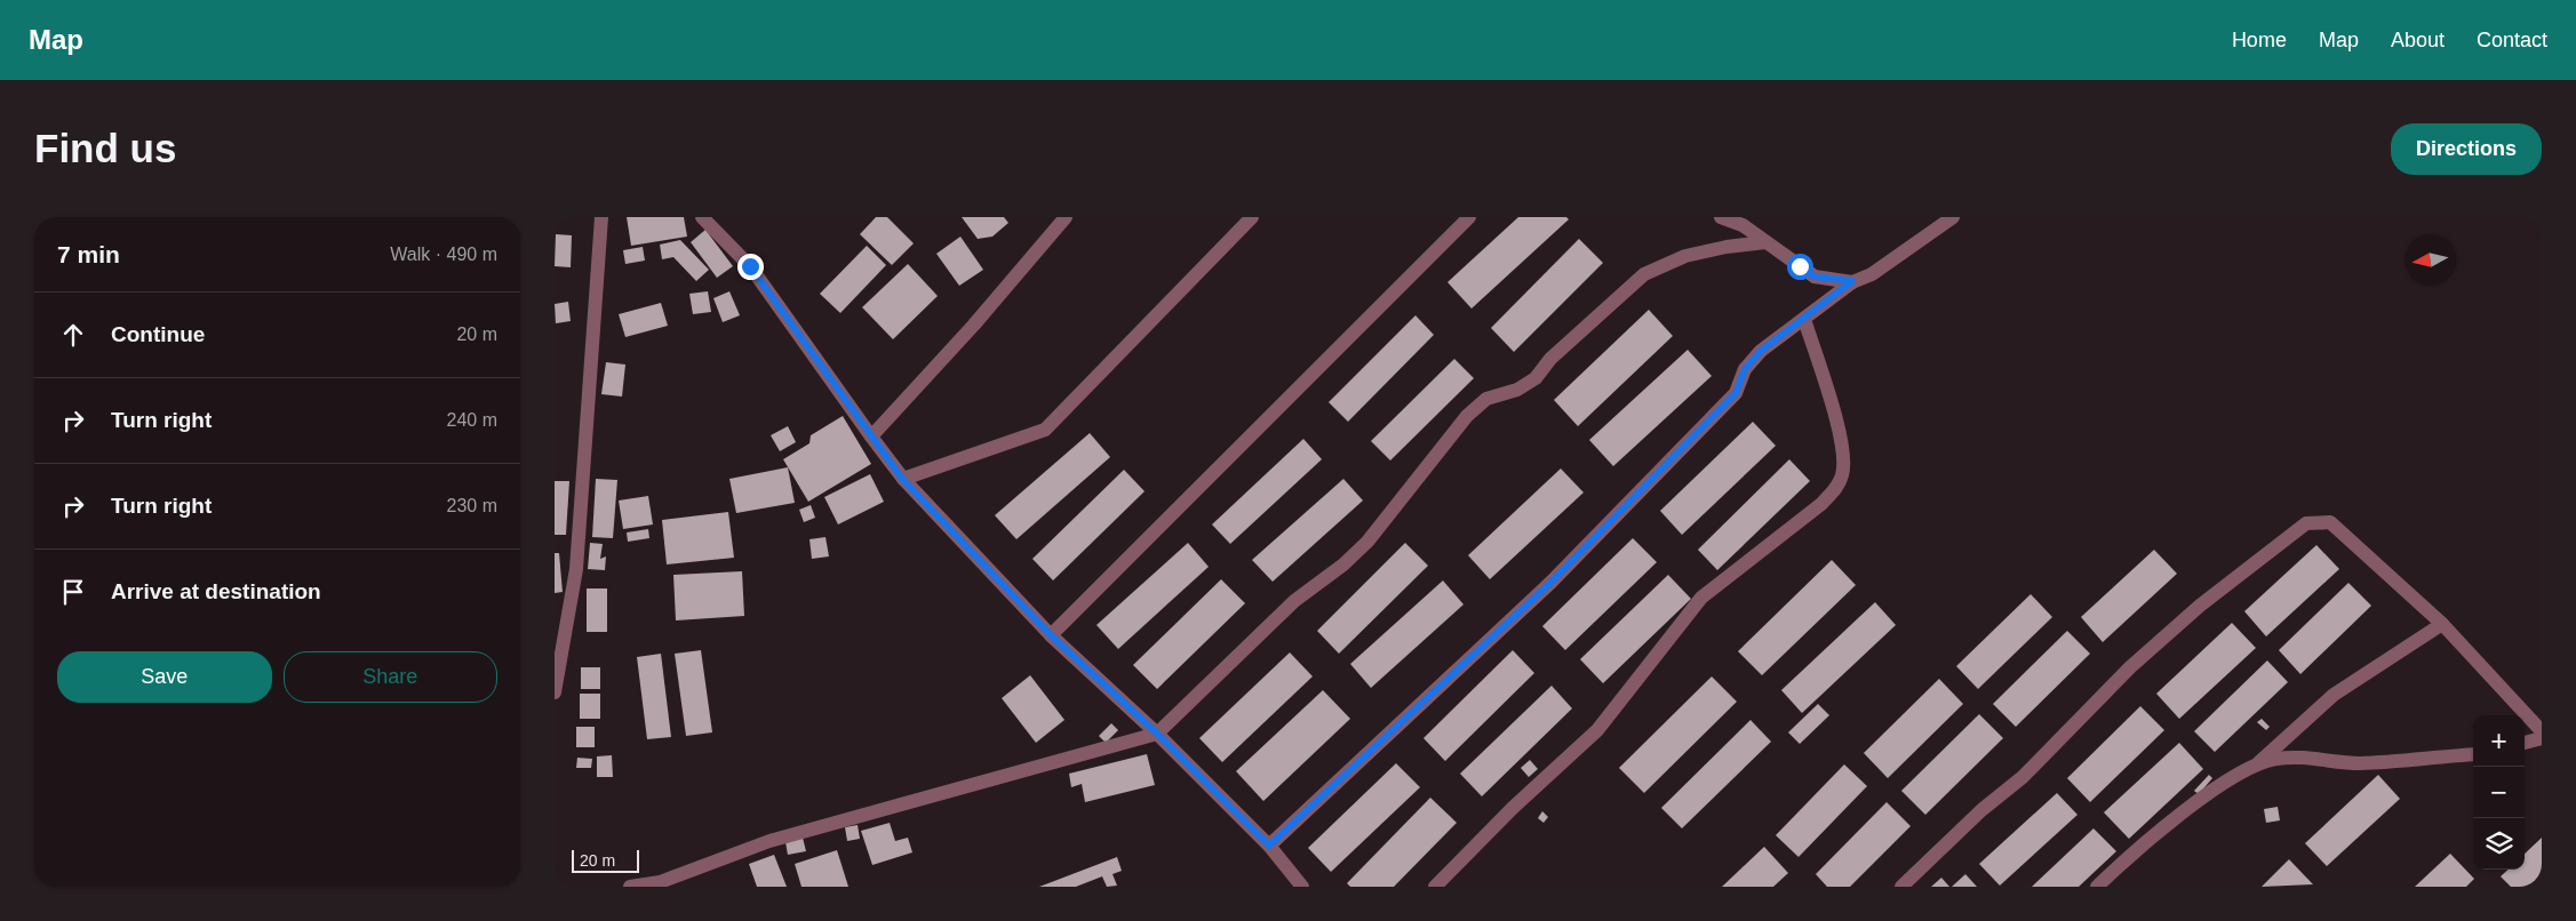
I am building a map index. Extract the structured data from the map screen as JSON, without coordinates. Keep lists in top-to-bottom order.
{
  "scale_bar": "20 m",
  "north": "left",
  "page": {
    "header": "Map",
    "nav": [
      "Home",
      "Map",
      "About",
      "Contact"
    ],
    "buttons": [
      "Directions",
      ["Save", "Share"]
    ],
    "title": "Find us",
    "heading": ["7 min", "Walk · 490 m"],
    "list": [
      ["Continue", "20 m"],
      ["Turn right", "240 m"],
      ["Turn right", "230 m"],
      "Arrive at destination"
    ],
    "map_buttons": ["+", "−"],
    "scale": "20 m"
  }
}
